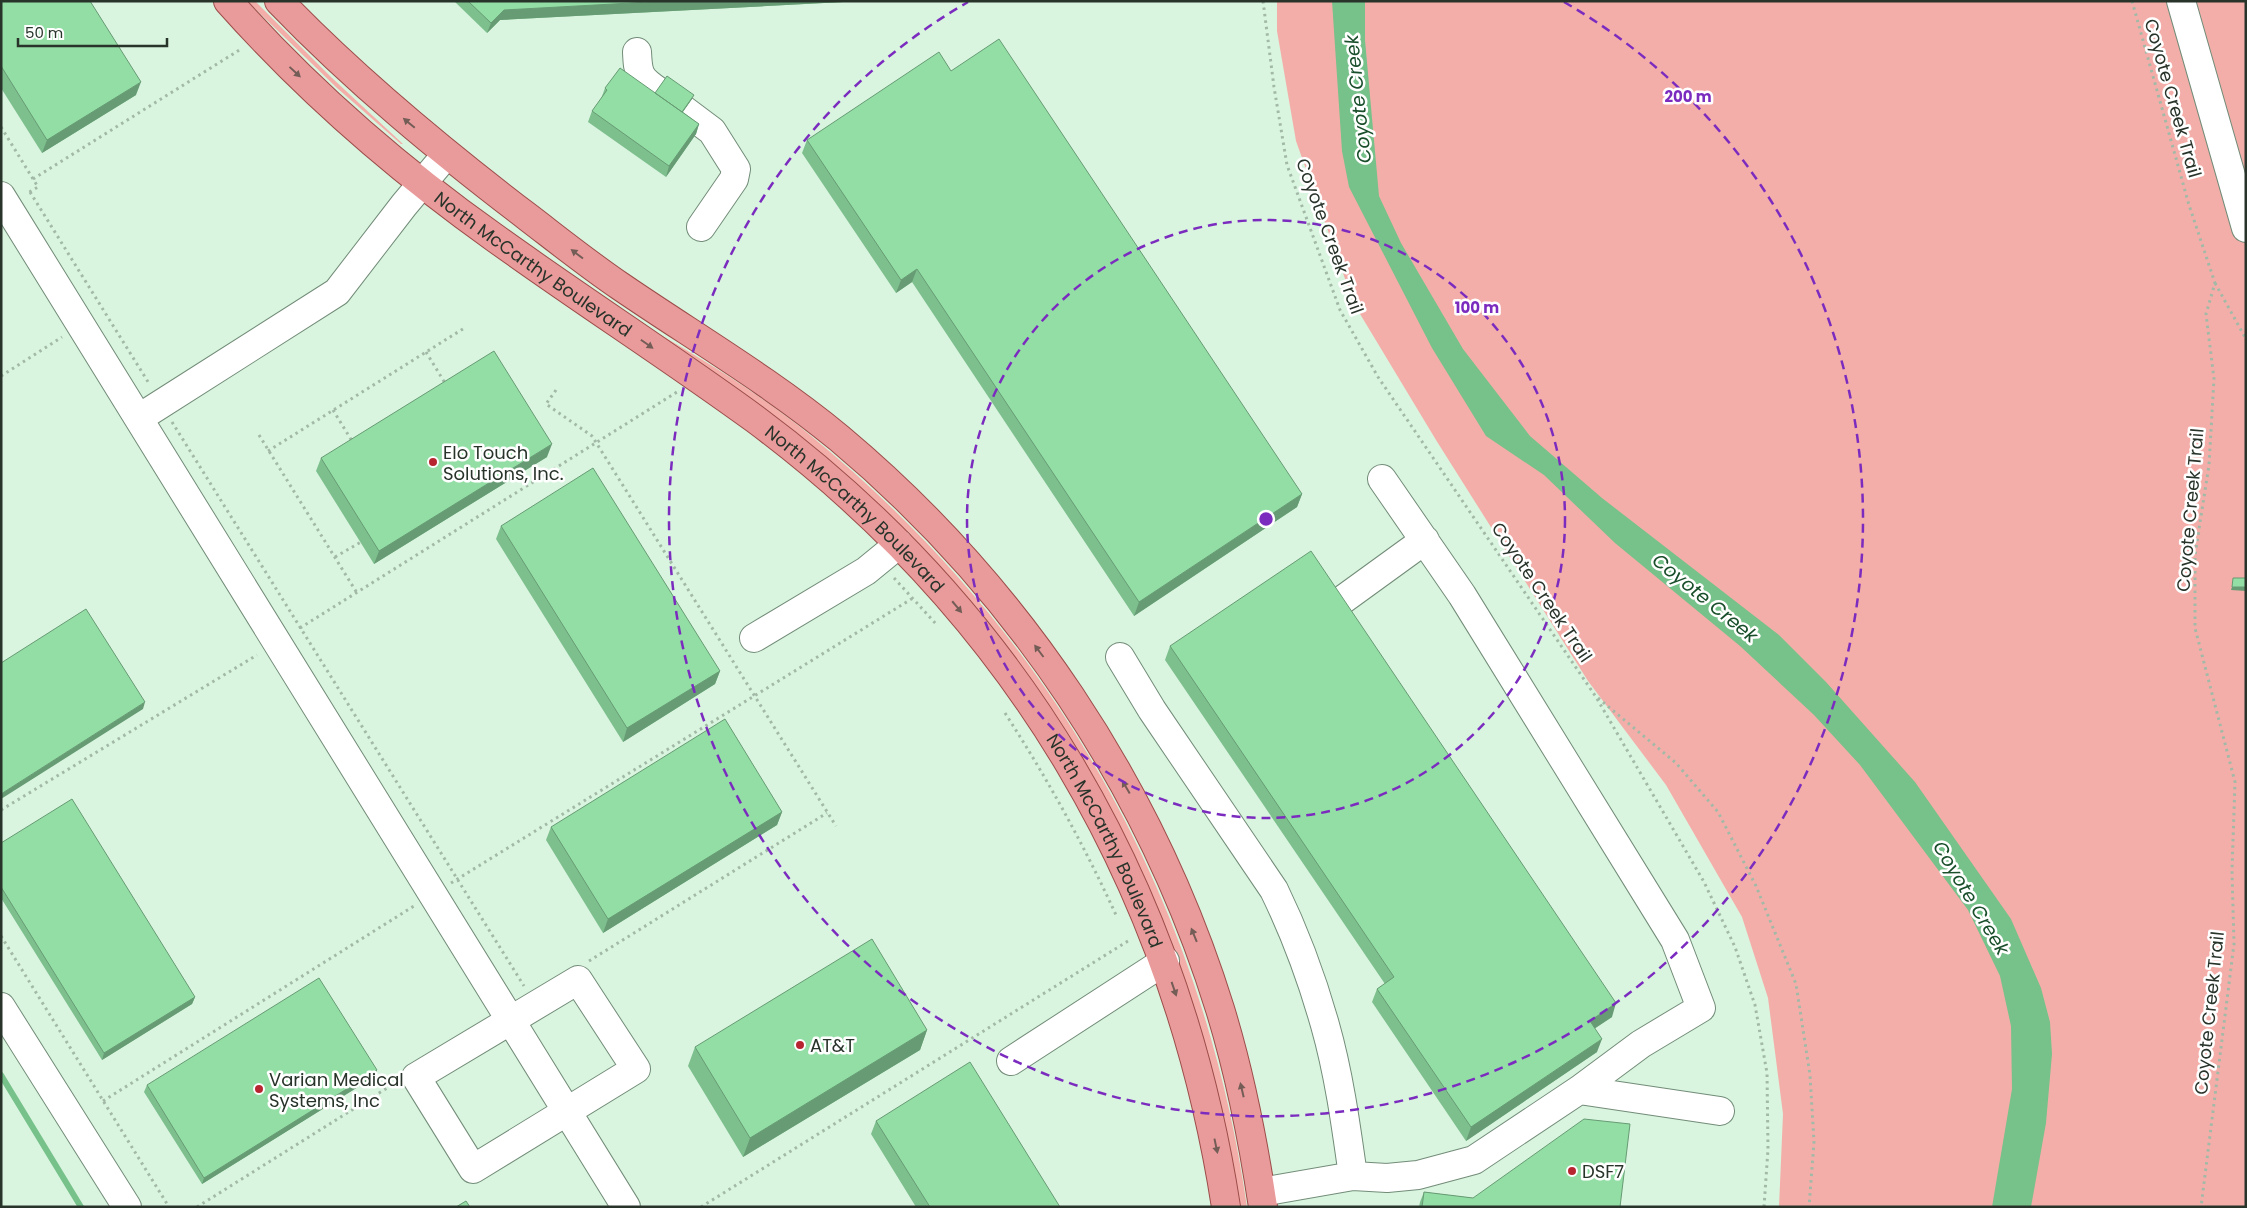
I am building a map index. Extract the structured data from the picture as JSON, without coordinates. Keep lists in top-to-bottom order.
{
  "streets": {
    "main road": ["North McCarthy Boulevard"],
    "path": ["Coyote Creek Trail"]
  },
  "water": ["Coyote Creek"],
  "places": [
    "Elo Touch Solutions, Inc.",
    "AT&T",
    "Varian Medical Systems, Inc",
    "DSF7"
  ],
  "scale_bar": "50 m",
  "rings": ["200 m", "100 m"]
}
